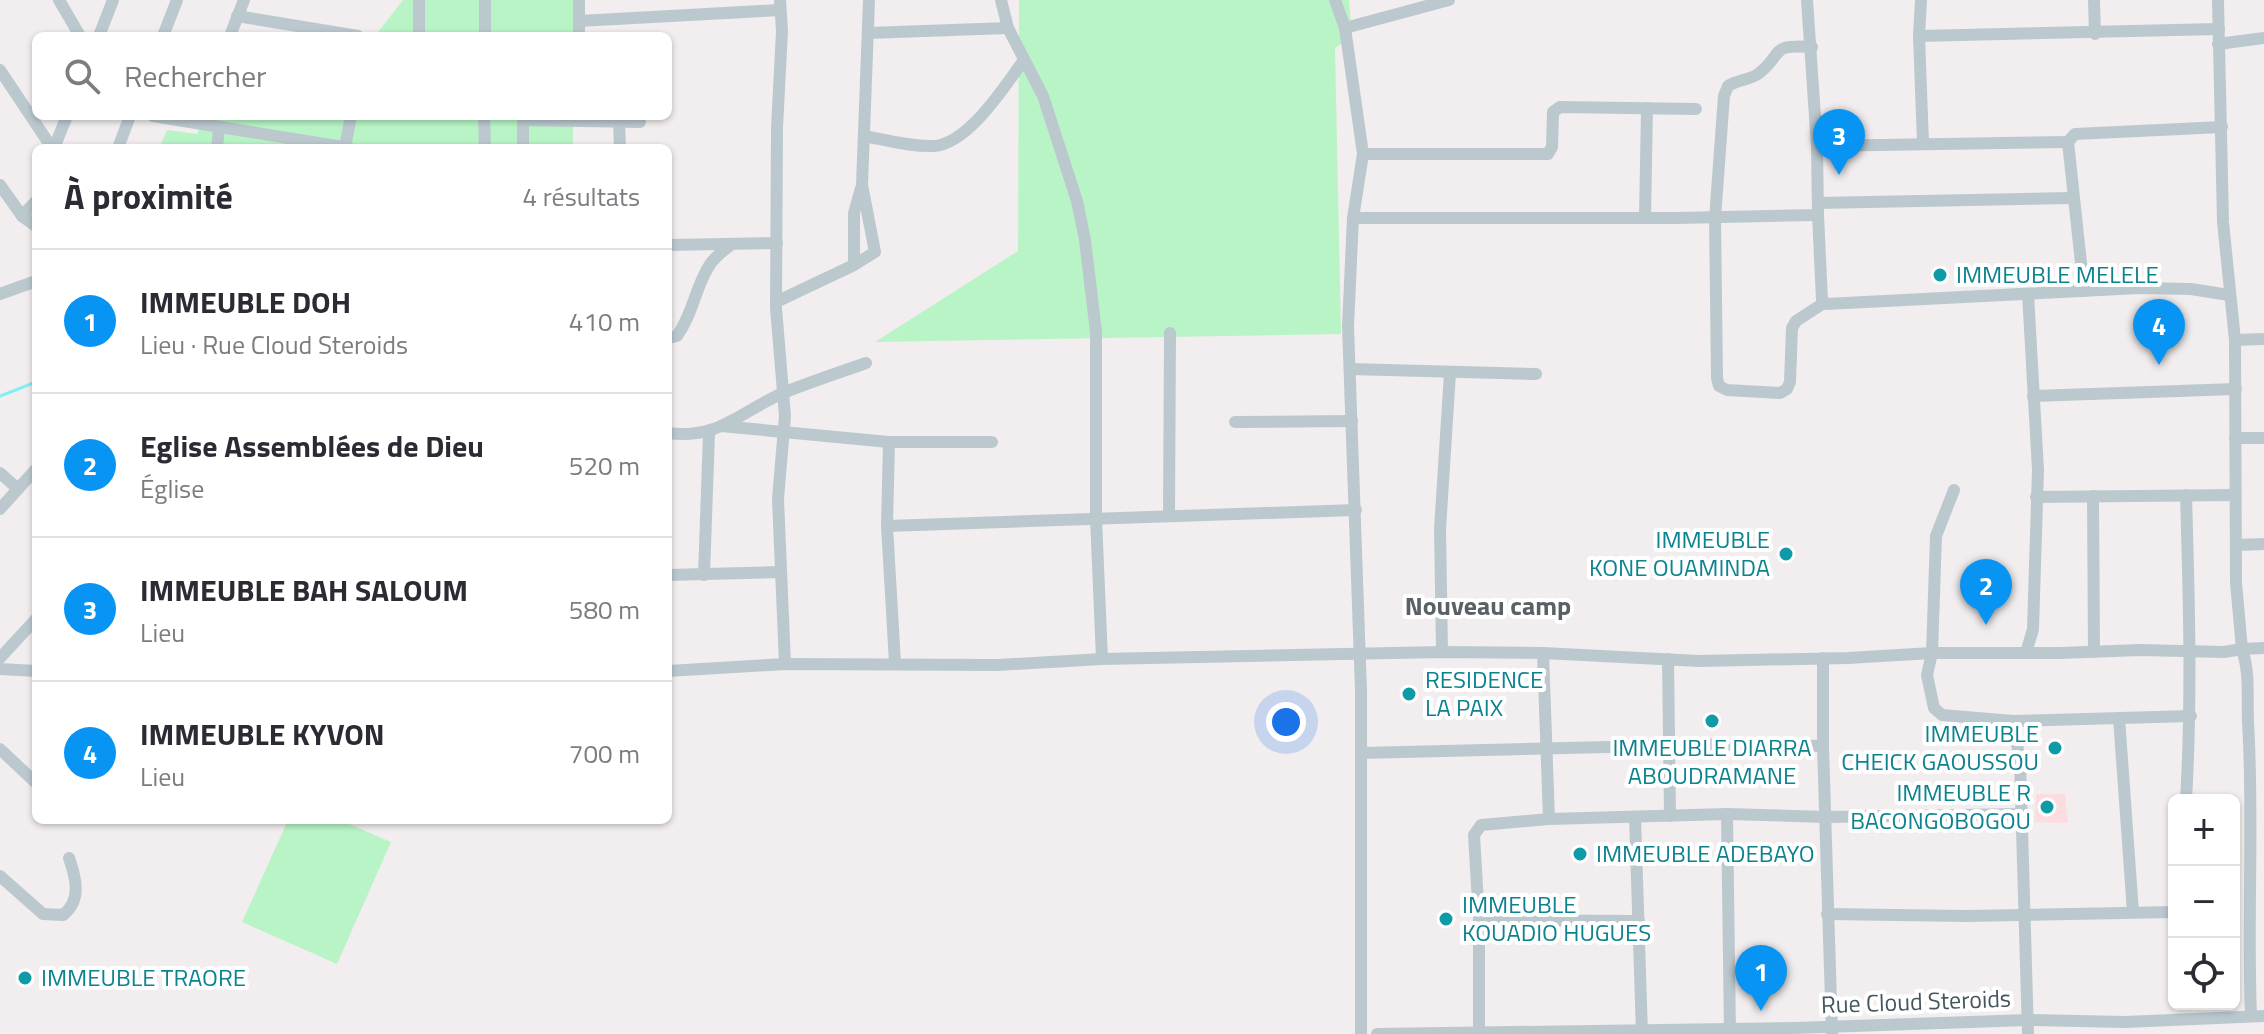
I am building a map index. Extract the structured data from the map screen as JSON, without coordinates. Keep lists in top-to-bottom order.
{
  "streets": {
    "street": ["Rue Cloud Steroids"]
  },
  "districts": ["Nouveau camp"],
  "places": [
    "IMMEUBLE MELELE",
    "IMMEUBLE KONE OUAMINDA",
    "RESIDENCE LA PAIX",
    "IMMEUBLE DIARRA ABOUDRAMANE",
    "IMMEUBLE CHEICK GAOUSSOU",
    "IMMEUBLE R BACONGOBOGOU",
    "IMMEUBLE ADEBAYO",
    "IMMEUBLE KOUADIO HUGUES",
    "IMMEUBLE TRAORE"
  ],
  "page": {
    "search": "Rechercher",
    "pins": [
      "3",
      "4",
      "2",
      "1"
    ],
    "heading": ["À proximité", "4 résultats"],
    "list": [
      {
        "mark": "1",
        "name": "IMMEUBLE DOH",
        "note": "Lieu · Rue Cloud Steroids",
        "value": "410 m"
      },
      {
        "mark": "2",
        "name": "Eglise Assemblées de Dieu",
        "note": "Église",
        "value": "520 m"
      },
      {
        "mark": "3",
        "name": "IMMEUBLE BAH SALOUM",
        "note": "Lieu",
        "value": "580 m"
      },
      {
        "mark": "4",
        "name": "IMMEUBLE KYVON",
        "note": "Lieu",
        "value": "700 m"
      }
    ],
    "map_buttons": ["+", "−"]
  }
}
